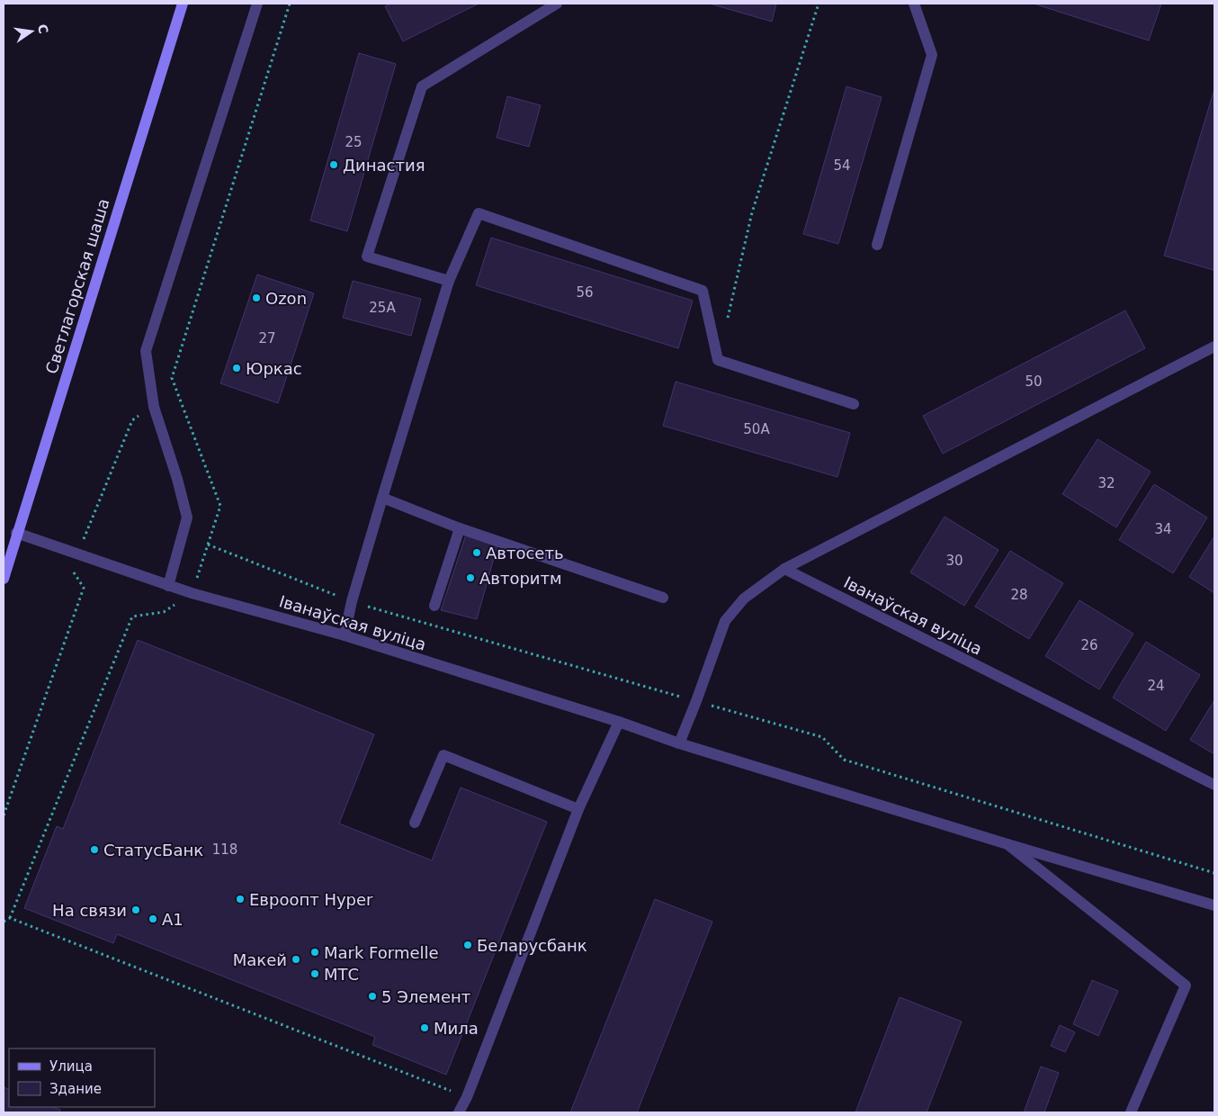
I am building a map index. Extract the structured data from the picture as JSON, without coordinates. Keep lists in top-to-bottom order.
{
  "streets": {
    "main road": ["Светлагорская шаша"],
    "street": ["Іванаўская вуліца"]
  },
  "crossings": [
    ["Светлагорская шаша", "Іванаўская вуліца"]
  ],
  "places": [
    "Династия",
    "Ozon",
    "Юркас",
    "Автосеть",
    "Авторитм",
    "СтатусБанк",
    "Евроопт Hyper",
    "На связи",
    "A1",
    "Беларусбанк",
    "Mark Formelle",
    "Макей",
    "МТС",
    "5 Элемент",
    "Мила"
  ],
  "house_numbers": [
    "25",
    "54",
    "56",
    "25А",
    "27",
    "50",
    "50А",
    "32",
    "34",
    "30",
    "28",
    "26",
    "24",
    "118"
  ],
  "legend": ["Улица", "Здание"],
  "north": "right"
}
